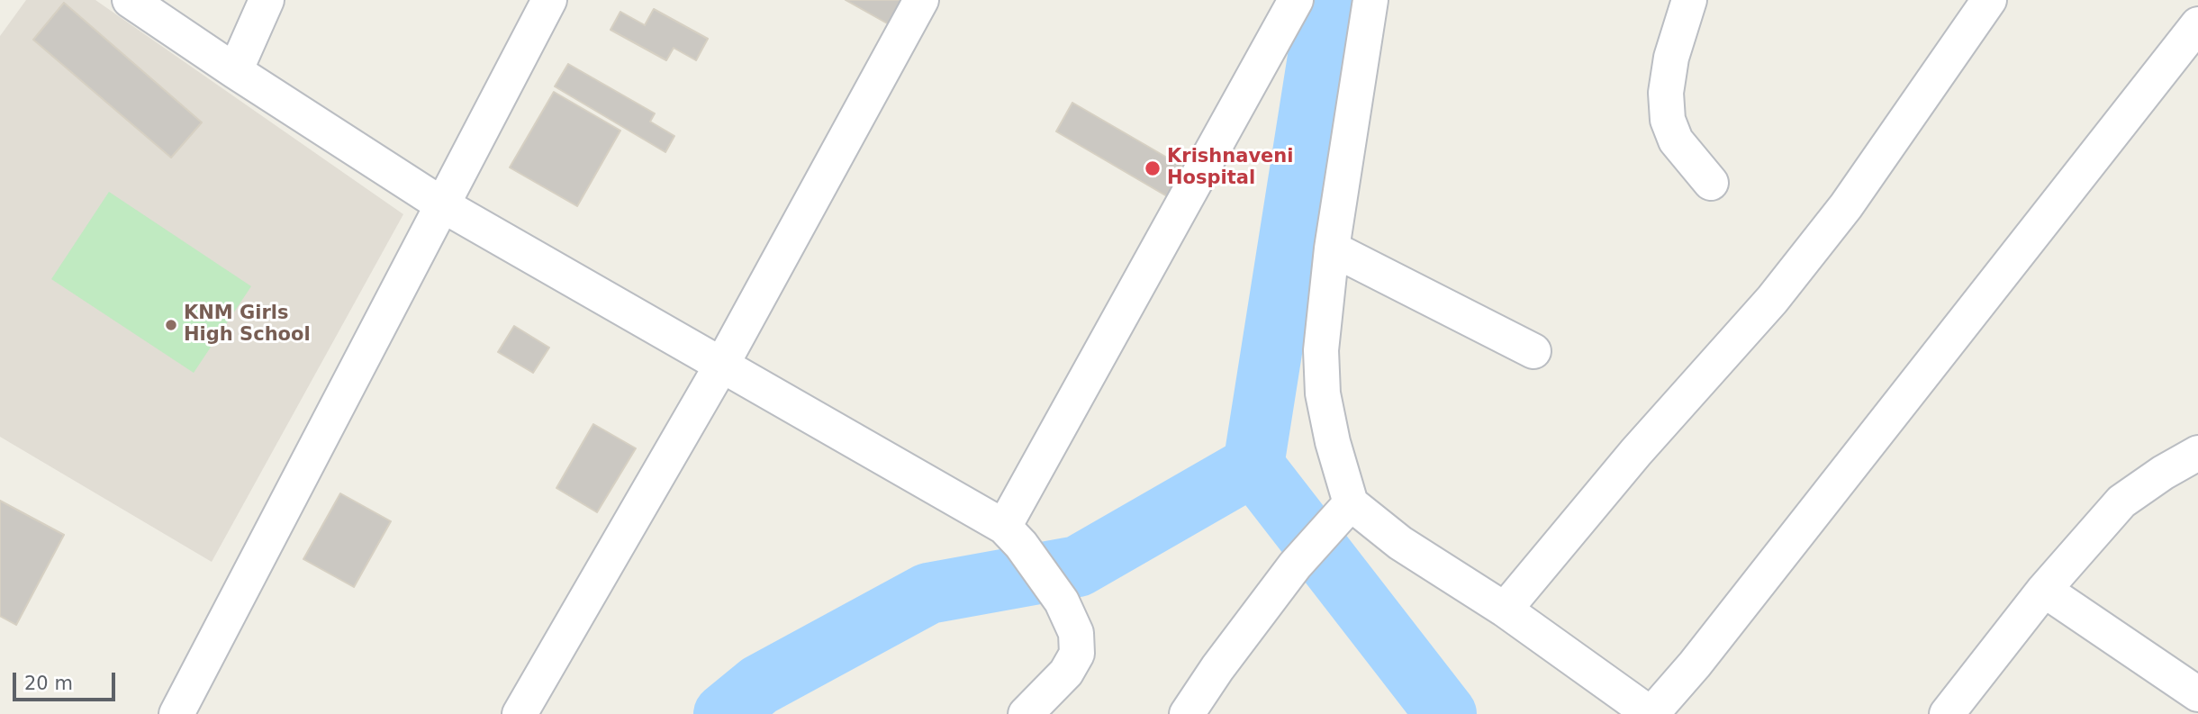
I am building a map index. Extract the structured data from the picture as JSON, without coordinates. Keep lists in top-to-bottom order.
{
  "places": ["Krishnaveni Hospital", "KNM Girls High School"],
  "scale_bar": "20 m"
}
